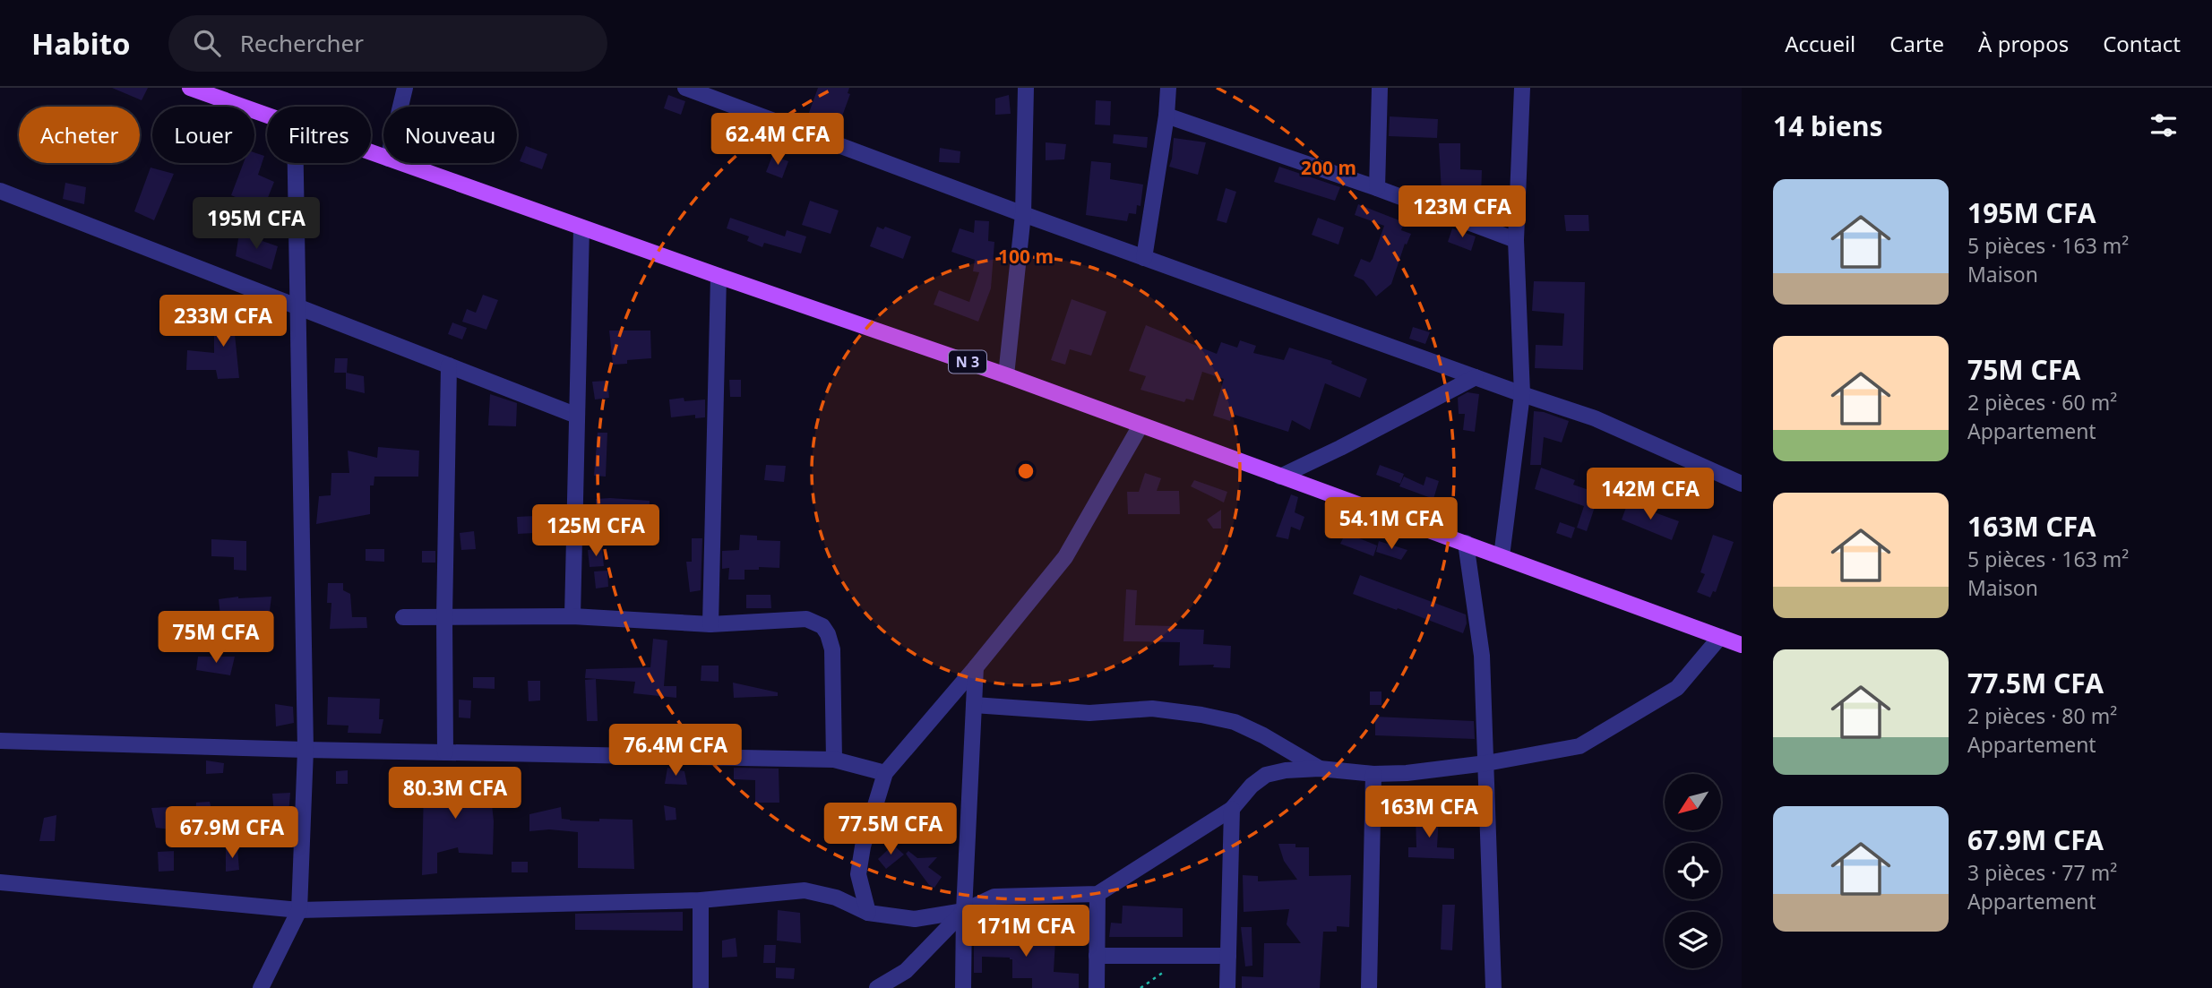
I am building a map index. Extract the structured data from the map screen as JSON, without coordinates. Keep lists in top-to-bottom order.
{
  "streets": {
    "main road": ["N 3"]
  },
  "north": "bottom left",
  "page": {
    "header": "Habito",
    "search": "Rechercher",
    "nav": [
      "Accueil",
      "Carte",
      "À propos",
      "Contact"
    ],
    "heading": "14 biens",
    "chip": [
      "Acheter",
      "Louer",
      "Filtres",
      "Nouveau"
    ],
    "price": [
      "62.4M CFA",
      "123M CFA",
      "195M CFA",
      "233M CFA",
      "142M CFA",
      "54.1M CFA",
      "125M CFA",
      "75M CFA",
      "76.4M CFA",
      "80.3M CFA",
      "163M CFA",
      "77.5M CFA",
      "67.9M CFA",
      "171M CFA"
    ],
    "list": [
      {
        "name": "195M CFA",
        "note": "5 pièces · 163 m² · Maison"
      },
      {
        "name": "75M CFA",
        "note": "2 pièces · 60 m² · Appartement"
      },
      {
        "name": "163M CFA",
        "note": "5 pièces · 163 m² · Maison"
      },
      {
        "name": "77.5M CFA",
        "note": "2 pièces · 80 m² · Appartement"
      },
      {
        "name": "67.9M CFA",
        "note": "3 pièces · 77 m² · Appartement"
      }
    ]
  },
  "rings": ["200 m", "100 m"]
}
